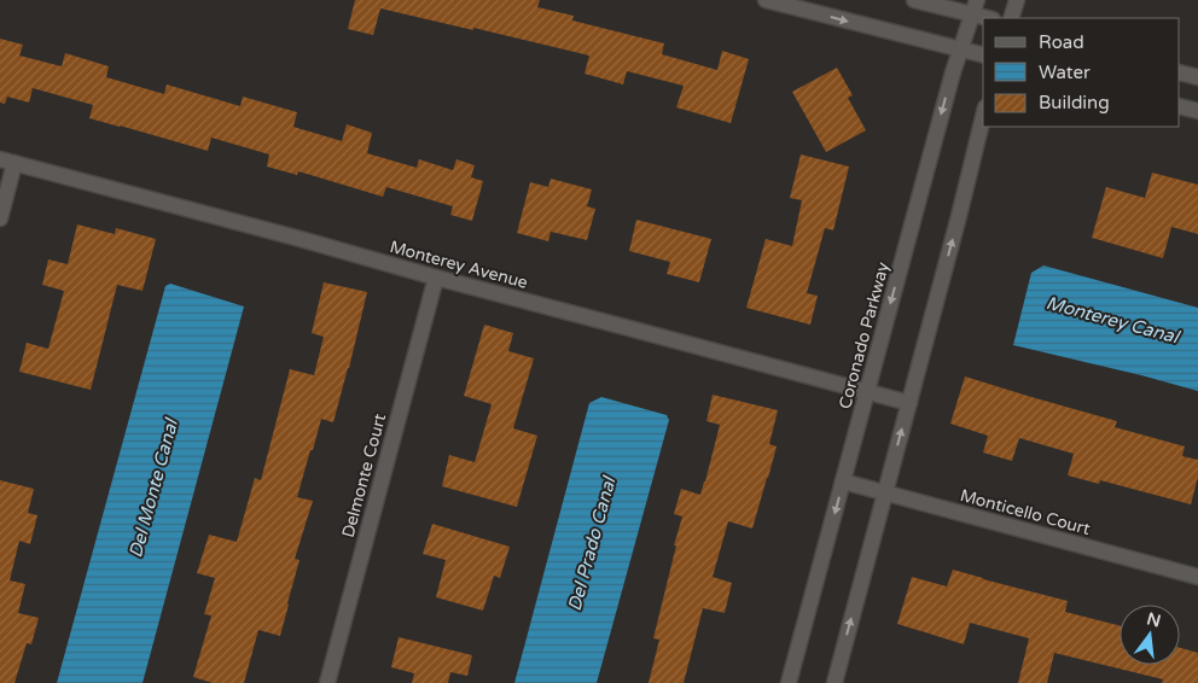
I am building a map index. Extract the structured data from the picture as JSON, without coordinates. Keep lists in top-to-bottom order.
{
  "streets": {
    "street": [
      "Monterey Avenue",
      "Coronado Parkway",
      "Delmonte Court",
      "Monticello Court"
    ]
  },
  "crossings": [
    ["Monterey Avenue", "Coronado Parkway"],
    ["Monterey Avenue", "Delmonte Court"],
    ["Coronado Parkway", "Monticello Court"]
  ],
  "water": ["Monterey Canal", "Del Monte Canal", "Del Prado Canal"],
  "legend": ["Road", "Water", "Building"],
  "north": "top"
}
